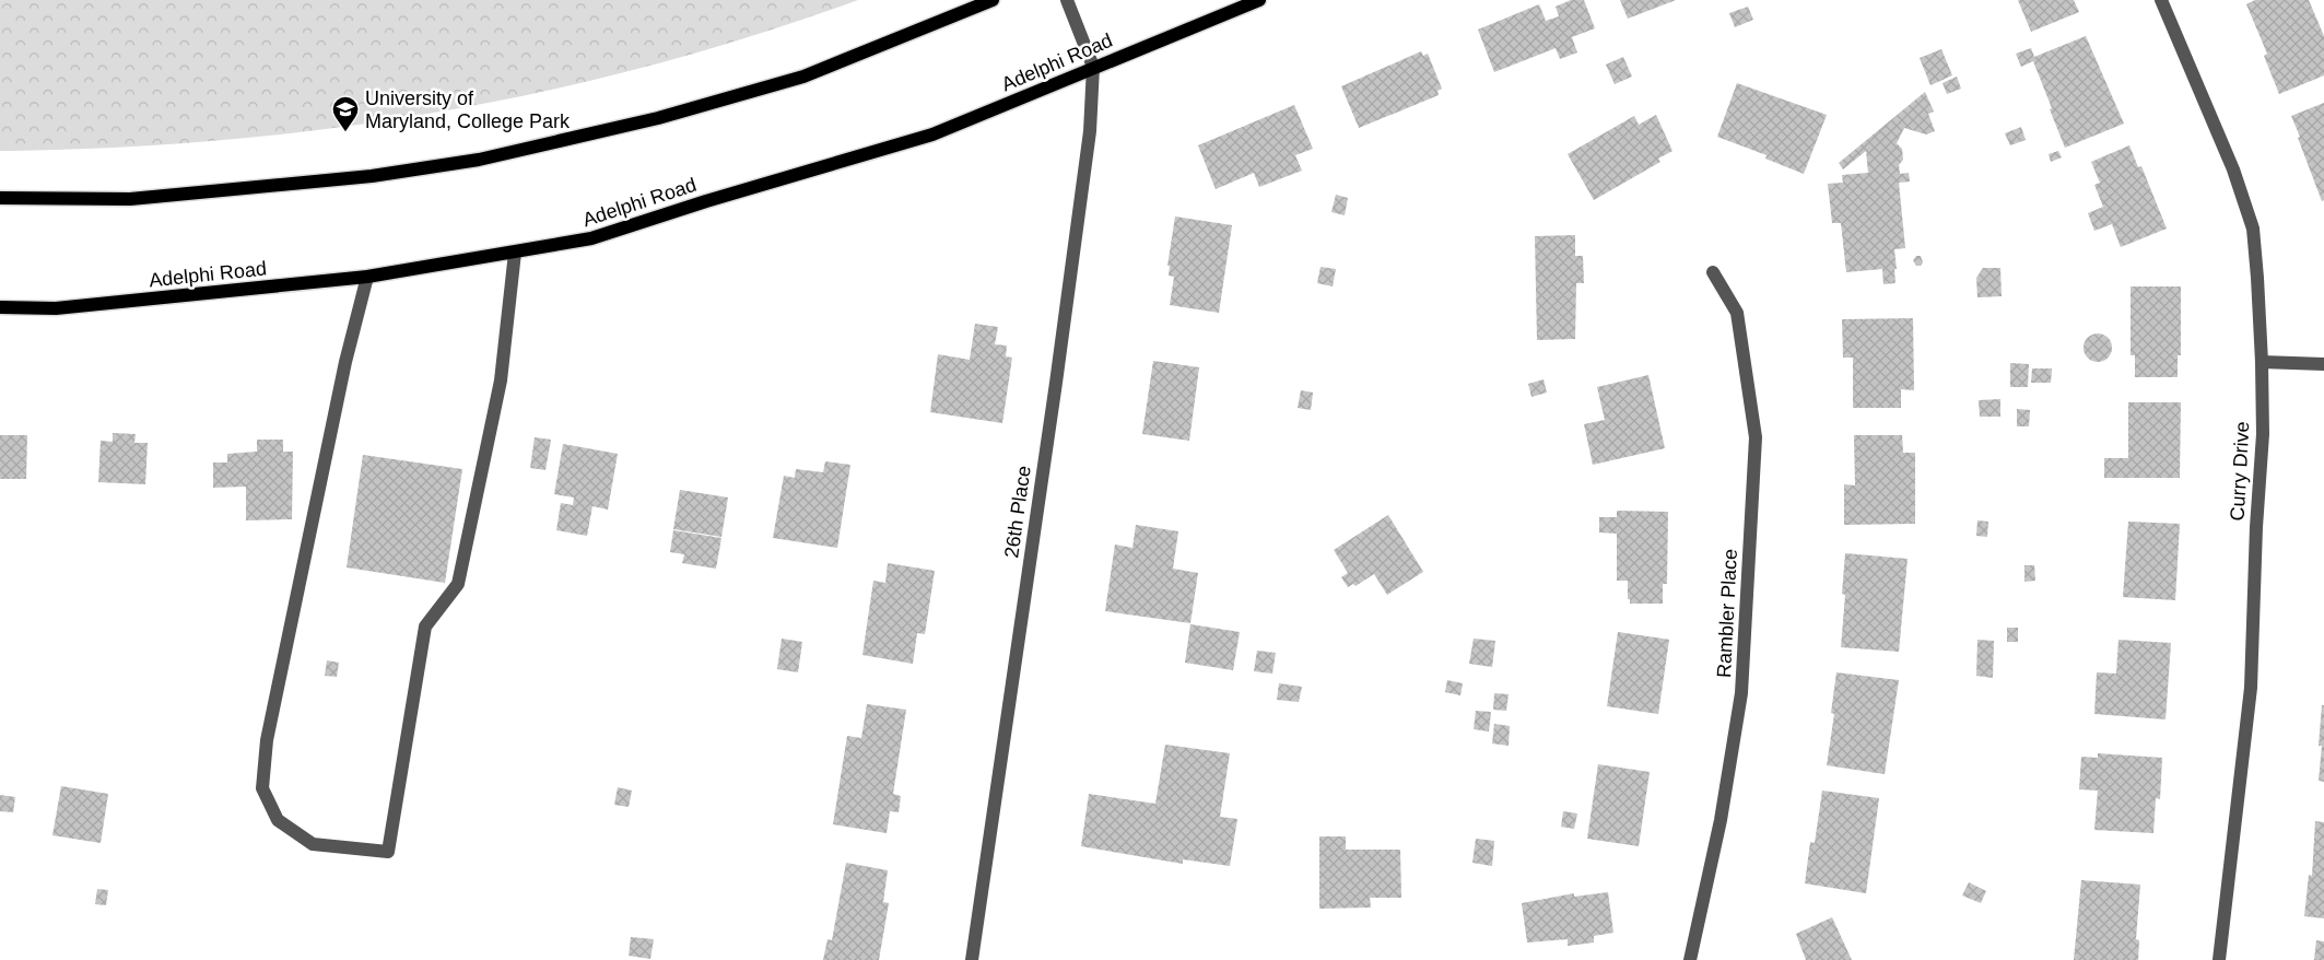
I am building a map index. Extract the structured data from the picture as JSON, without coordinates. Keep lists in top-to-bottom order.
{
  "streets": {
    "main road": ["Adelphi Road"],
    "street": ["Curry Drive", "26th Place", "Rambler Place"]
  },
  "crossings": [
    ["Adelphi Road", "26th Place"]
  ],
  "places": {
    "school or university": ["University of Maryland, College Park"]
  }
}
